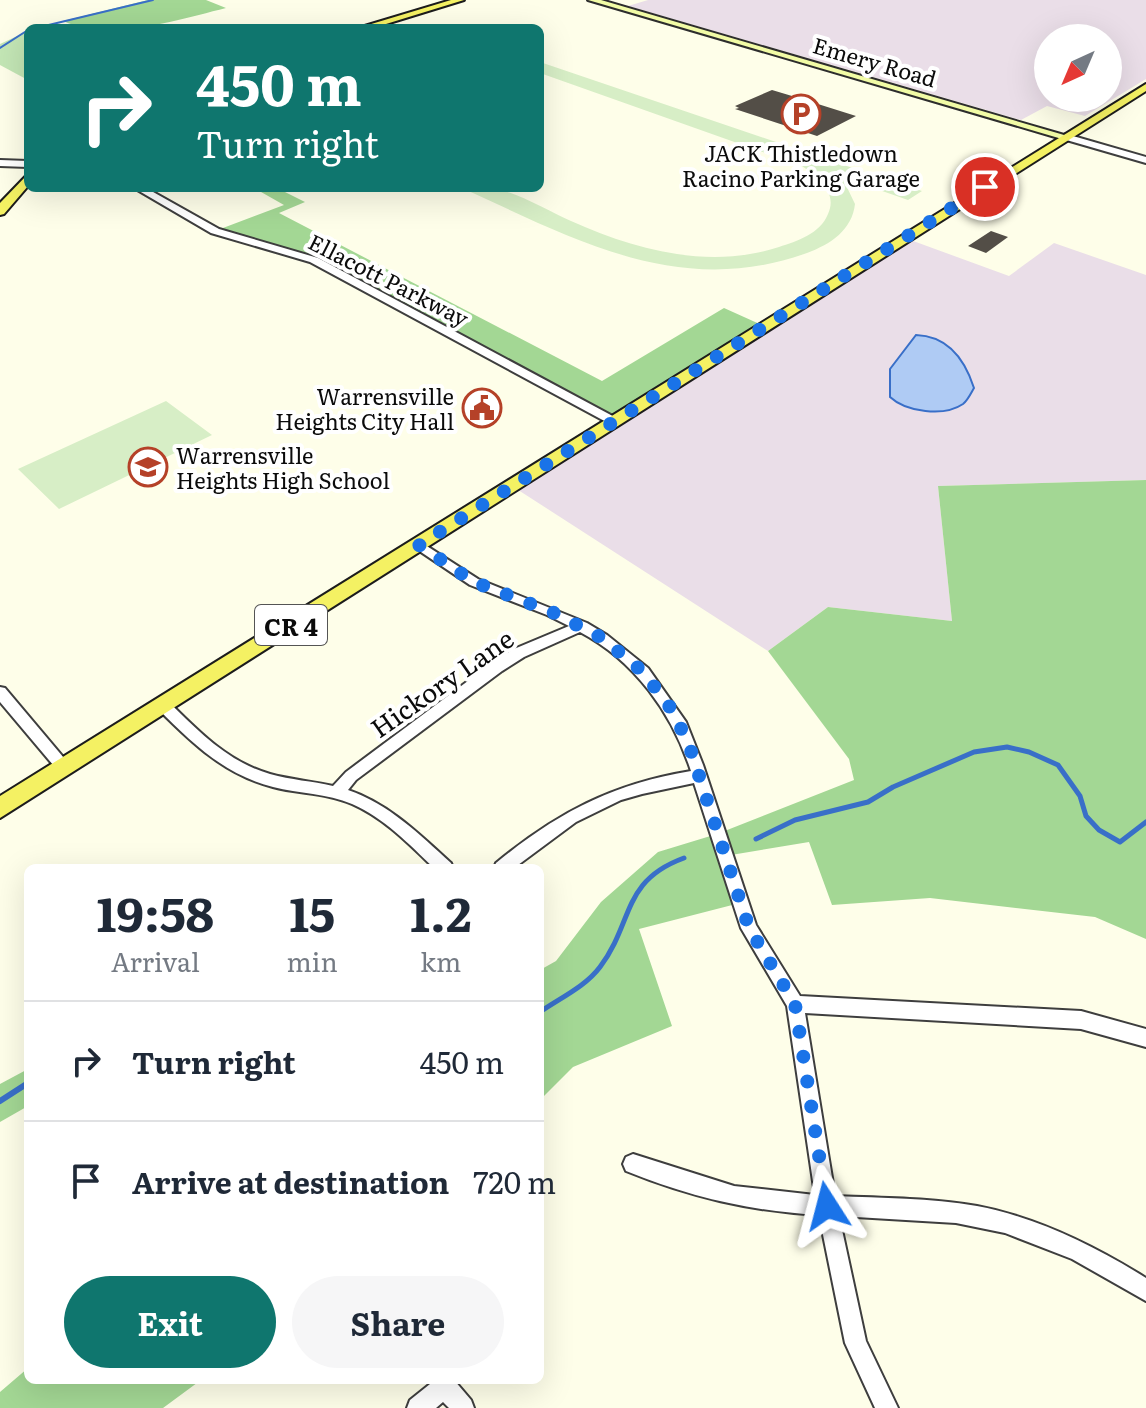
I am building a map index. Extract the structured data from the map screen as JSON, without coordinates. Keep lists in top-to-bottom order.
{
  "streets": {
    "main road": ["Emery Road", "CR 4"],
    "street": ["Ellacott Parkway", "Hickory Lane"]
  },
  "crossings": [
    ["Emery Road", "CR 4"],
    ["Ellacott Parkway", "CR 4"]
  ],
  "places": {
    "parking": ["JACK Thistledown Racino Parking Garage"],
    "public building": ["Warrensville Heights City Hall"],
    "school or university": ["Warrensville Heights High School"]
  },
  "north": "bottom left",
  "page": {
    "turn": ["450 m", "Turn right"],
    "eta": [
      "19:58",
      "Arrival",
      "15",
      "min",
      "1.2",
      "km"
    ],
    "list": [
      {
        "name": "Turn right",
        "value": "450 m"
      },
      {
        "name": "Arrive at destination",
        "value": "720 m"
      }
    ],
    "buttons": ["Exit", "Share"]
  }
}
